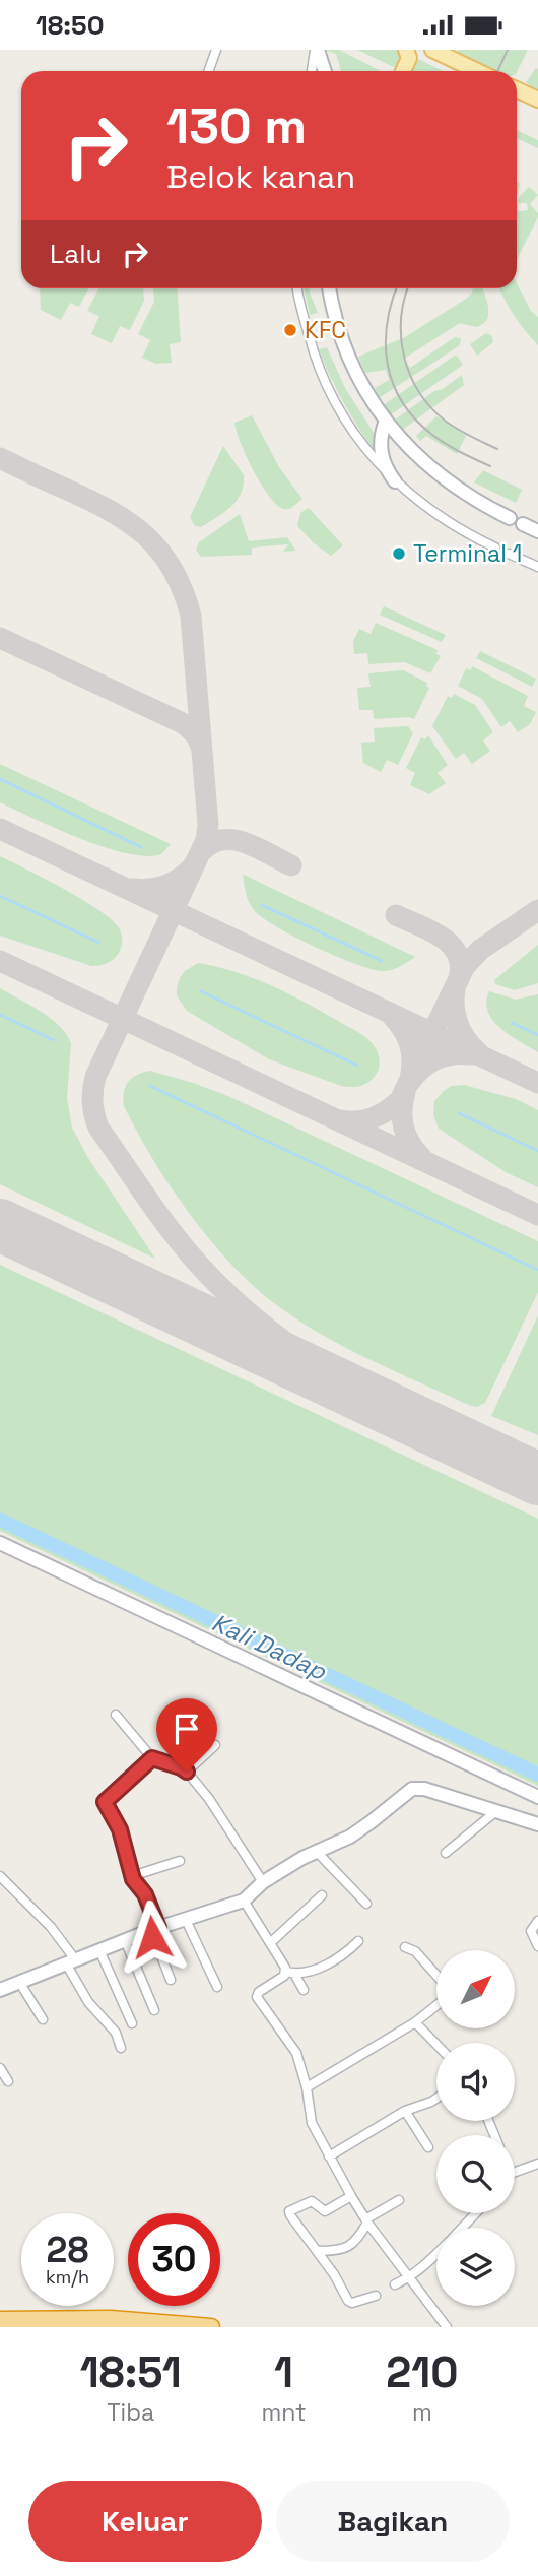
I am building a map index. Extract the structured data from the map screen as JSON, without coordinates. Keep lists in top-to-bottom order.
{
  "water": ["Kali Dadap"],
  "places": ["KFC", "Terminal 1"],
  "north": "top right",
  "page": {
    "status": "18:50",
    "turn": ["130 m", "Belok kanan"],
    "then": "Lalu",
    "speed": "28 km/h",
    "limit": "30",
    "eta": [
      "18:51",
      "Tiba",
      "1",
      "mnt",
      "210",
      "m"
    ],
    "buttons": ["Keluar", "Bagikan"]
  }
}
